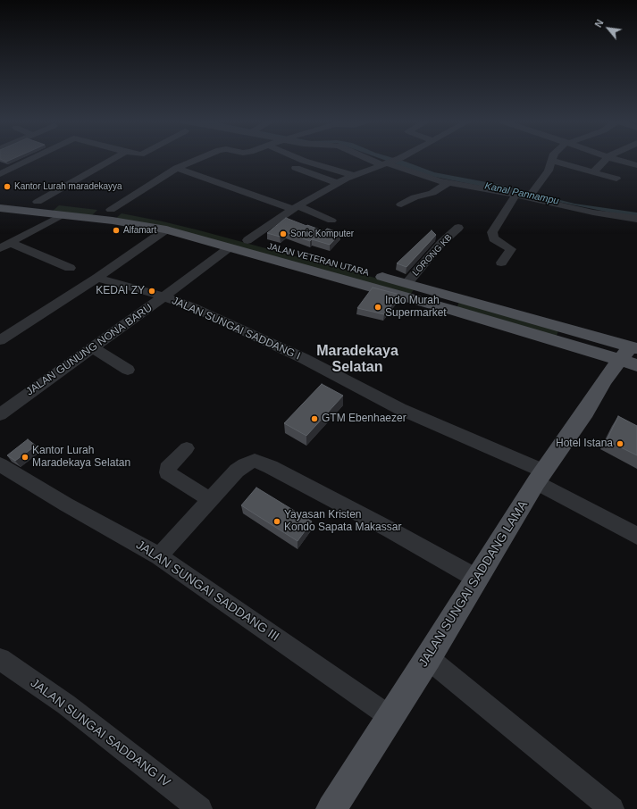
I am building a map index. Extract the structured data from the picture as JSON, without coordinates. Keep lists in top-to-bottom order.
{
  "streets": {
    "main road": ["JALAN VETERAN UTARA", "JALAN SUNGAI SADDANG LAMA"],
    "street": [
      "LORONG KB",
      "JALAN SUNGAI SADDANG I",
      "JALAN GUNUNG NONA BARU",
      "JALAN SUNGAI SADDANG III",
      "JALAN SUNGAI SADDANG IV"
    ]
  },
  "crossings": [
    ["LORONG KB", "JALAN VETERAN UTARA"],
    ["JALAN VETERAN UTARA", "JALAN GUNUNG NONA BARU"],
    ["JALAN VETERAN UTARA", "JALAN SUNGAI SADDANG LAMA"],
    ["JALAN SUNGAI SADDANG I", "JALAN GUNUNG NONA BARU"],
    ["JALAN SUNGAI SADDANG I", "JALAN SUNGAI SADDANG LAMA"],
    ["JALAN SUNGAI SADDANG LAMA", "JALAN SUNGAI SADDANG III"]
  ],
  "districts": ["Maradekaya Selatan"],
  "water": ["Kanal Pannampu"],
  "places": [
    "Kantor Lurah maradekayya",
    "Alfamart",
    "Sonic Komputer",
    "KEDAI ZY",
    "Indo Murah Supermarket",
    "GTM Ebenhaezer",
    "Hotel Istana",
    "Kantor Lurah Maradekaya Selatan",
    "Yayasan Kristen Kondo Sapata Makassar"
  ],
  "north": "top left"
}
